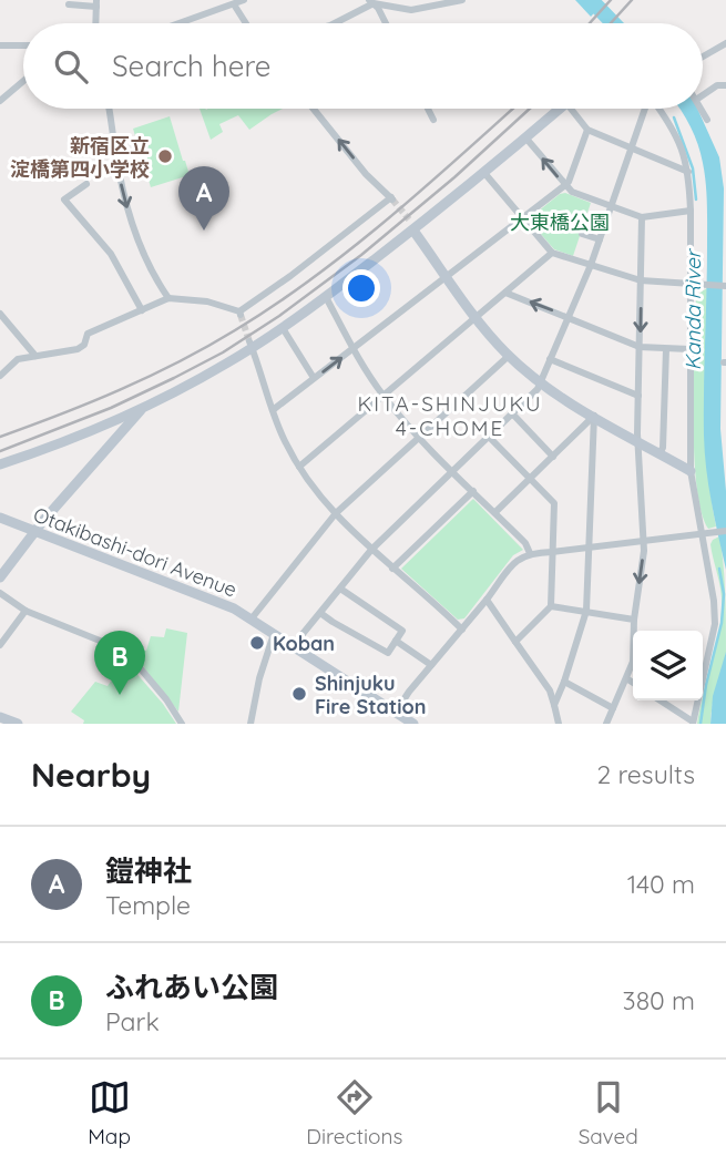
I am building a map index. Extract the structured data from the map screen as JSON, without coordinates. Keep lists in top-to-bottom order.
{
  "streets": {
    "street": ["Otakibashi-dori Avenue"]
  },
  "districts": ["KITA-SHINJUKU 4-CHOME"],
  "water": ["Kanda River"],
  "parks": ["大東橋公園"],
  "places": ["新宿区立 淀橋第四小学校", "Koban", "Shinjuku Fire Station"],
  "page": {
    "search": "Search here",
    "pins": ["A", "B"],
    "heading": ["Nearby", "2 results"],
    "list": [
      {
        "mark": "A",
        "name": "鎧神社",
        "note": "Temple",
        "value": "140 m"
      },
      {
        "mark": "B",
        "name": "ふれあい公園",
        "note": "Park",
        "value": "380 m"
      }
    ],
    "nav": ["Map", "Directions", "Saved"]
  }
}
